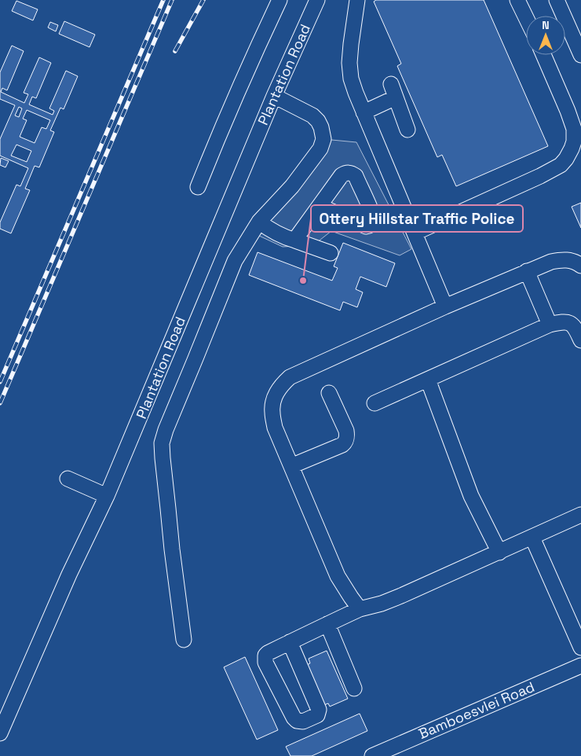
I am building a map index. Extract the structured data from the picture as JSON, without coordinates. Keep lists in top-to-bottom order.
{
  "streets": {
    "street": ["Plantation Road", "Bamboesvlei Road"]
  },
  "places": ["Ottery Hillstar Traffic Police"],
  "north": "top"
}
